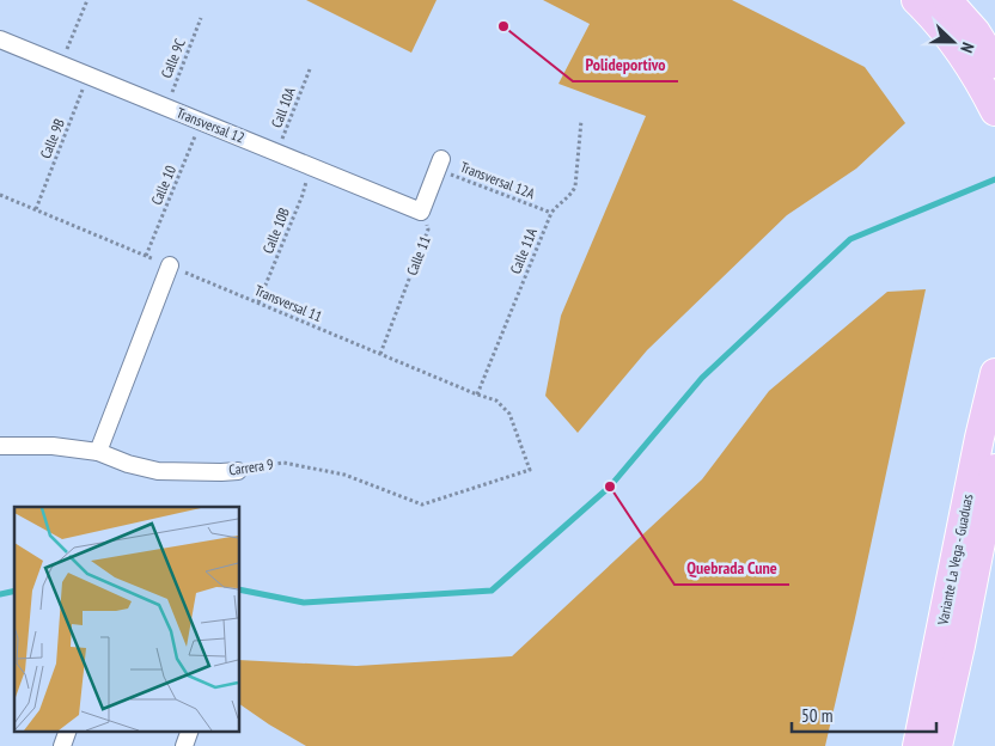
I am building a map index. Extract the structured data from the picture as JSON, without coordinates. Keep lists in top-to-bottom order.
{
  "streets": {
    "highway": ["Variante La Vega - Guaduas"],
    "street": ["Transversal 12", "Calle 11", "Carrera 9"],
    "path": [
      "Calle 9C",
      "Call 10A",
      "Calle 9B",
      "Transversal 12A",
      "Calle 10",
      "Calle 10B",
      "Calle 11A",
      "Transversal 11"
    ]
  },
  "crossings": [
    ["Calle 9C", "Transversal 12"],
    ["Call 10A", "Transversal 12"],
    ["Transversal 12", "Calle 9B"],
    ["Transversal 12", "Calle 10"],
    ["Transversal 12", "Calle 10B"],
    ["Transversal 12", "Calle 11"],
    ["Calle 9B", "Transversal 11"],
    ["Transversal 12A", "Calle 11A"],
    ["Transversal 12A", "Calle 11"],
    ["Calle 10", "Transversal 11"],
    ["Calle 10B", "Transversal 11"],
    ["Calle 11A", "Transversal 11"],
    ["Calle 11", "Transversal 11"],
    ["Transversal 11", "Carrera 9"]
  ],
  "places": ["Polideportivo", "Quebrada Cune"],
  "scale_bar": "50 m",
  "north": "right"
}
